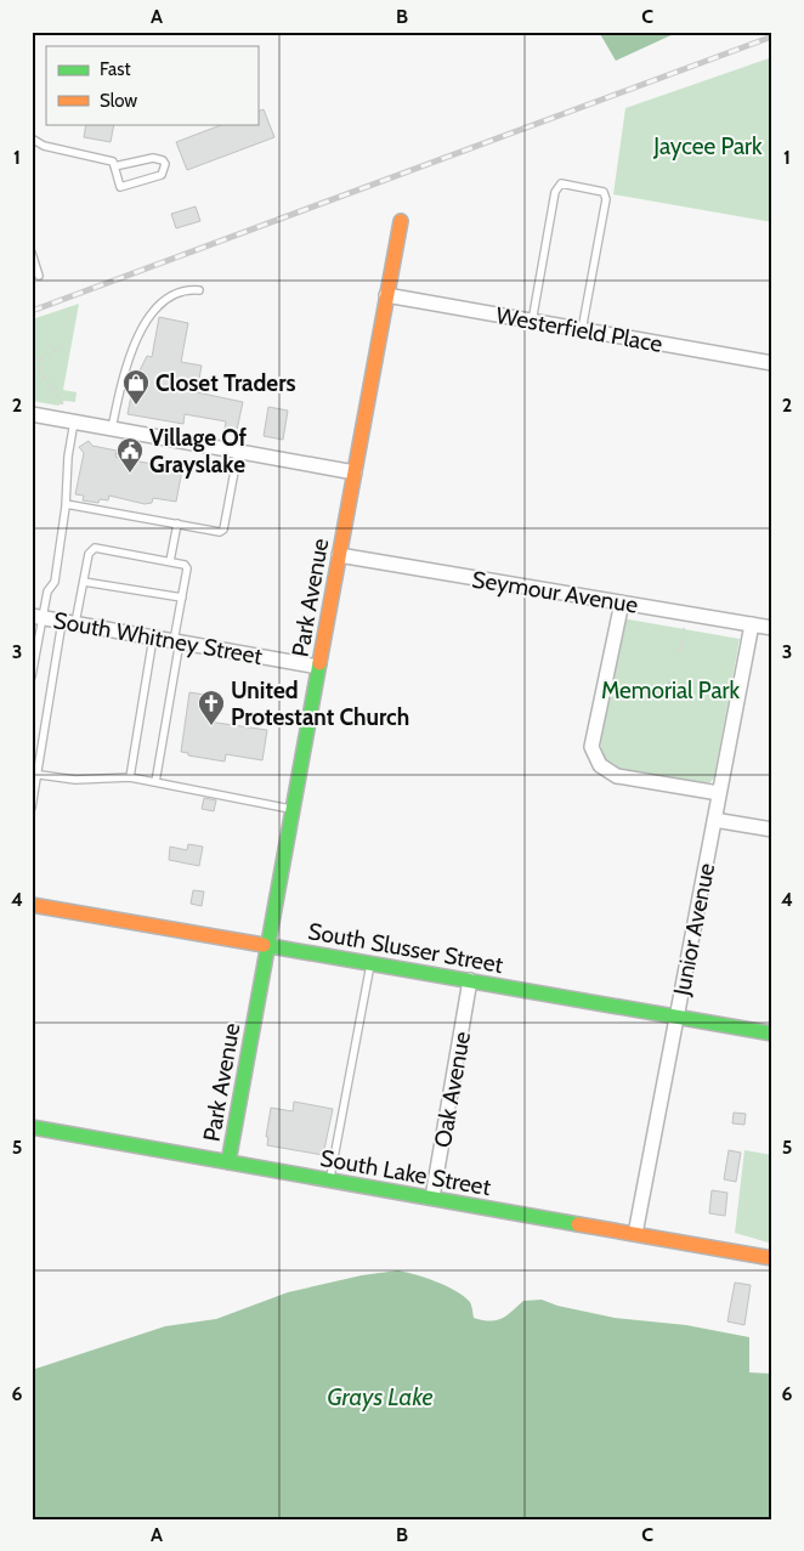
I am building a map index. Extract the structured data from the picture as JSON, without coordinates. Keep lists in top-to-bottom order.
{
  "streets": {
    "street": [
      "Westerfield Place",
      "Seymour Avenue",
      "Park Avenue",
      "South Whitney Street",
      "Junior Avenue",
      "South Slusser Street",
      "Oak Avenue",
      "South Lake Street"
    ]
  },
  "crossings": [
    ["Westerfield Place", "Park Avenue"],
    ["Seymour Avenue", "Park Avenue"],
    ["Seymour Avenue", "Junior Avenue"],
    ["Park Avenue", "South Whitney Street"],
    ["Park Avenue", "South Slusser Street"],
    ["Park Avenue", "South Lake Street"],
    ["Junior Avenue", "South Slusser Street"],
    ["Junior Avenue", "South Lake Street"],
    ["South Slusser Street", "Oak Avenue"],
    ["Oak Avenue", "South Lake Street"]
  ],
  "water": ["Grays Lake"],
  "parks": ["Jaycee Park", "Memorial Park"],
  "places": {
    "shop": ["Closet Traders"],
    "public building": ["Village Of Grayslake"],
    "church": ["United Protestant Church"]
  },
  "legend": ["Fast", "Slow"],
  "grid": {
    "columns": ["A", "B", "C"],
    "rows": [
      "1",
      "2",
      "3",
      "4",
      "5",
      "6"
    ]
  }
}
